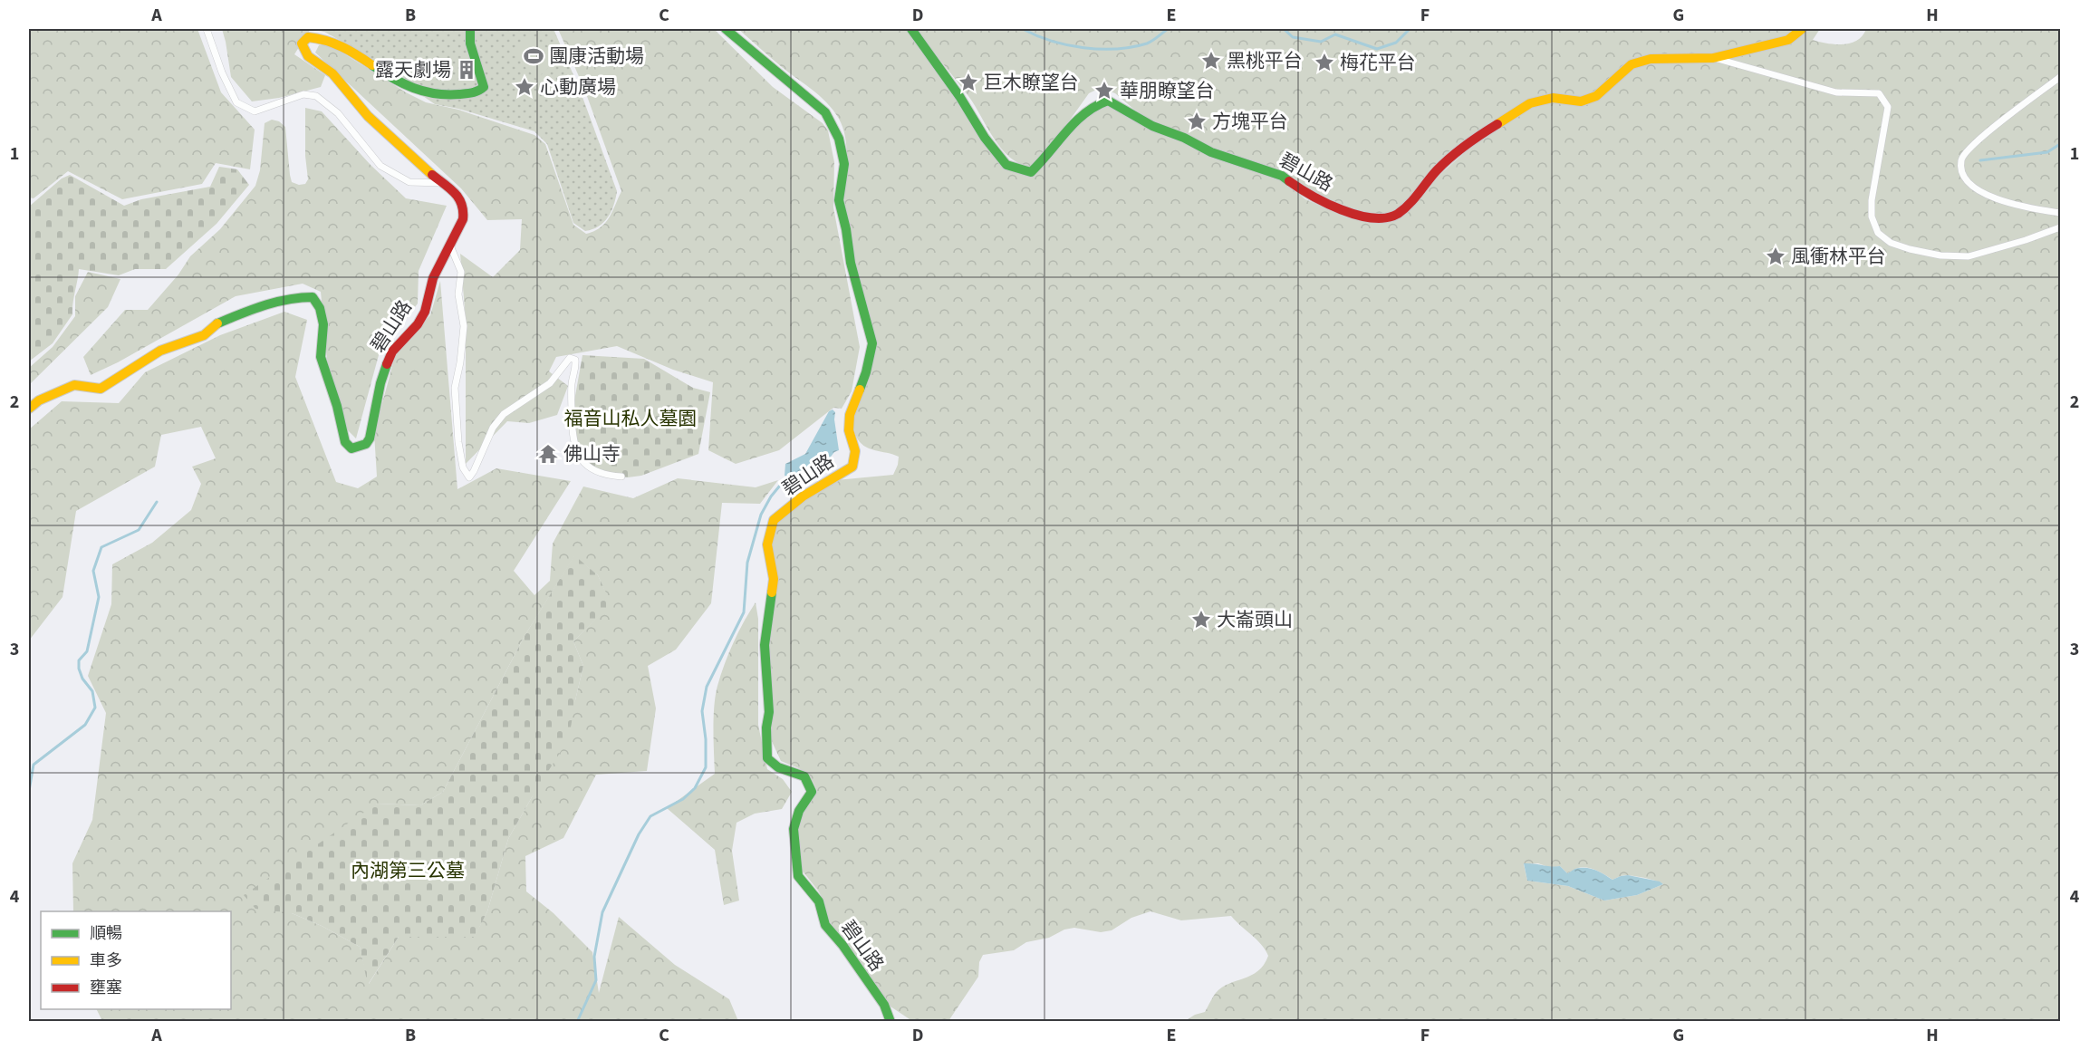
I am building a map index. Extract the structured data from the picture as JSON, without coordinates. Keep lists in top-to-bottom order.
{
  "streets": {
    "street": ["碧山路"]
  },
  "parks": ["福音山私人墓園", "內湖第三公墓"],
  "places": {
    "sports": ["團康活動場"],
    "place": [
      "黑桃平台",
      "梅花平台",
      "巨木瞭望台",
      "心動廣場",
      "華朋瞭望台",
      "方塊平台",
      "風衝林平台",
      "大崙頭山"
    ],
    "building": ["露天劇場"],
    "temple": ["佛山寺"]
  },
  "legend": ["順暢", "車多", "壅塞"],
  "grid": {
    "columns": [
      "A",
      "B",
      "C",
      "D",
      "E",
      "F",
      "G",
      "H"
    ],
    "rows": [
      "1",
      "2",
      "3",
      "4"
    ]
  }
}
